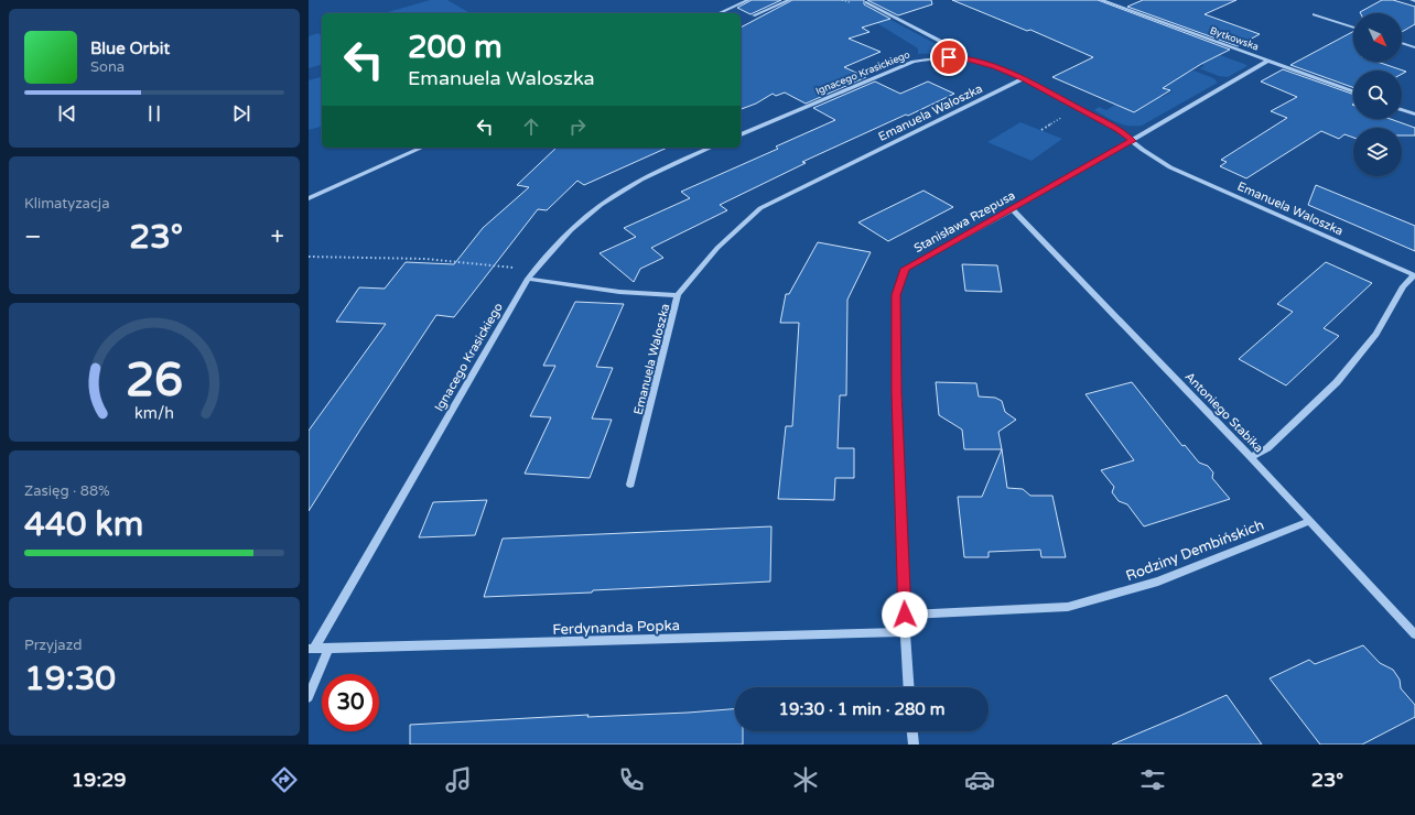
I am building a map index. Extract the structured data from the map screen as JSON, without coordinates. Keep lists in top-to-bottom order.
{
  "streets": {
    "street": [
      "Bytkowska",
      "Ignacego Krasickiego",
      "Emanuela Waloszka",
      "Stanisława Rzepusa",
      "Antoniego Stabika",
      "Rodziny Dembińskich",
      "Ferdynanda Popka"
    ]
  },
  "crossings": [
    ["Bytkowska", "Stanisława Rzepusa"],
    ["Ignacego Krasickiego", "Emanuela Waloszka"],
    ["Ignacego Krasickiego", "Ferdynanda Popka"],
    ["Emanuela Waloszka", "Stanisława Rzepusa"],
    ["Stanisława Rzepusa", "Antoniego Stabika"],
    ["Stanisława Rzepusa", "Rodziny Dembińskich"],
    ["Stanisława Rzepusa", "Ferdynanda Popka"],
    ["Antoniego Stabika", "Rodziny Dembińskich"]
  ],
  "north": "bottom right",
  "page": {
    "turn": ["200 m", "Emanuela Waloszka"],
    "song": ["Blue Orbit", "Sona"],
    "tile": [
      "Klimatyzacja",
      ["Zasięg · 88%", "440 km"],
      ["Przyjazd", "19:30"]
    ],
    "heat": ["−", "23°", "+"],
    "limit": "30",
    "trip": "19:30 · 1 min · 280 m",
    "tabs": ["19:29", "23°"],
    "gauge": ["26", "km/h"]
  }
}
